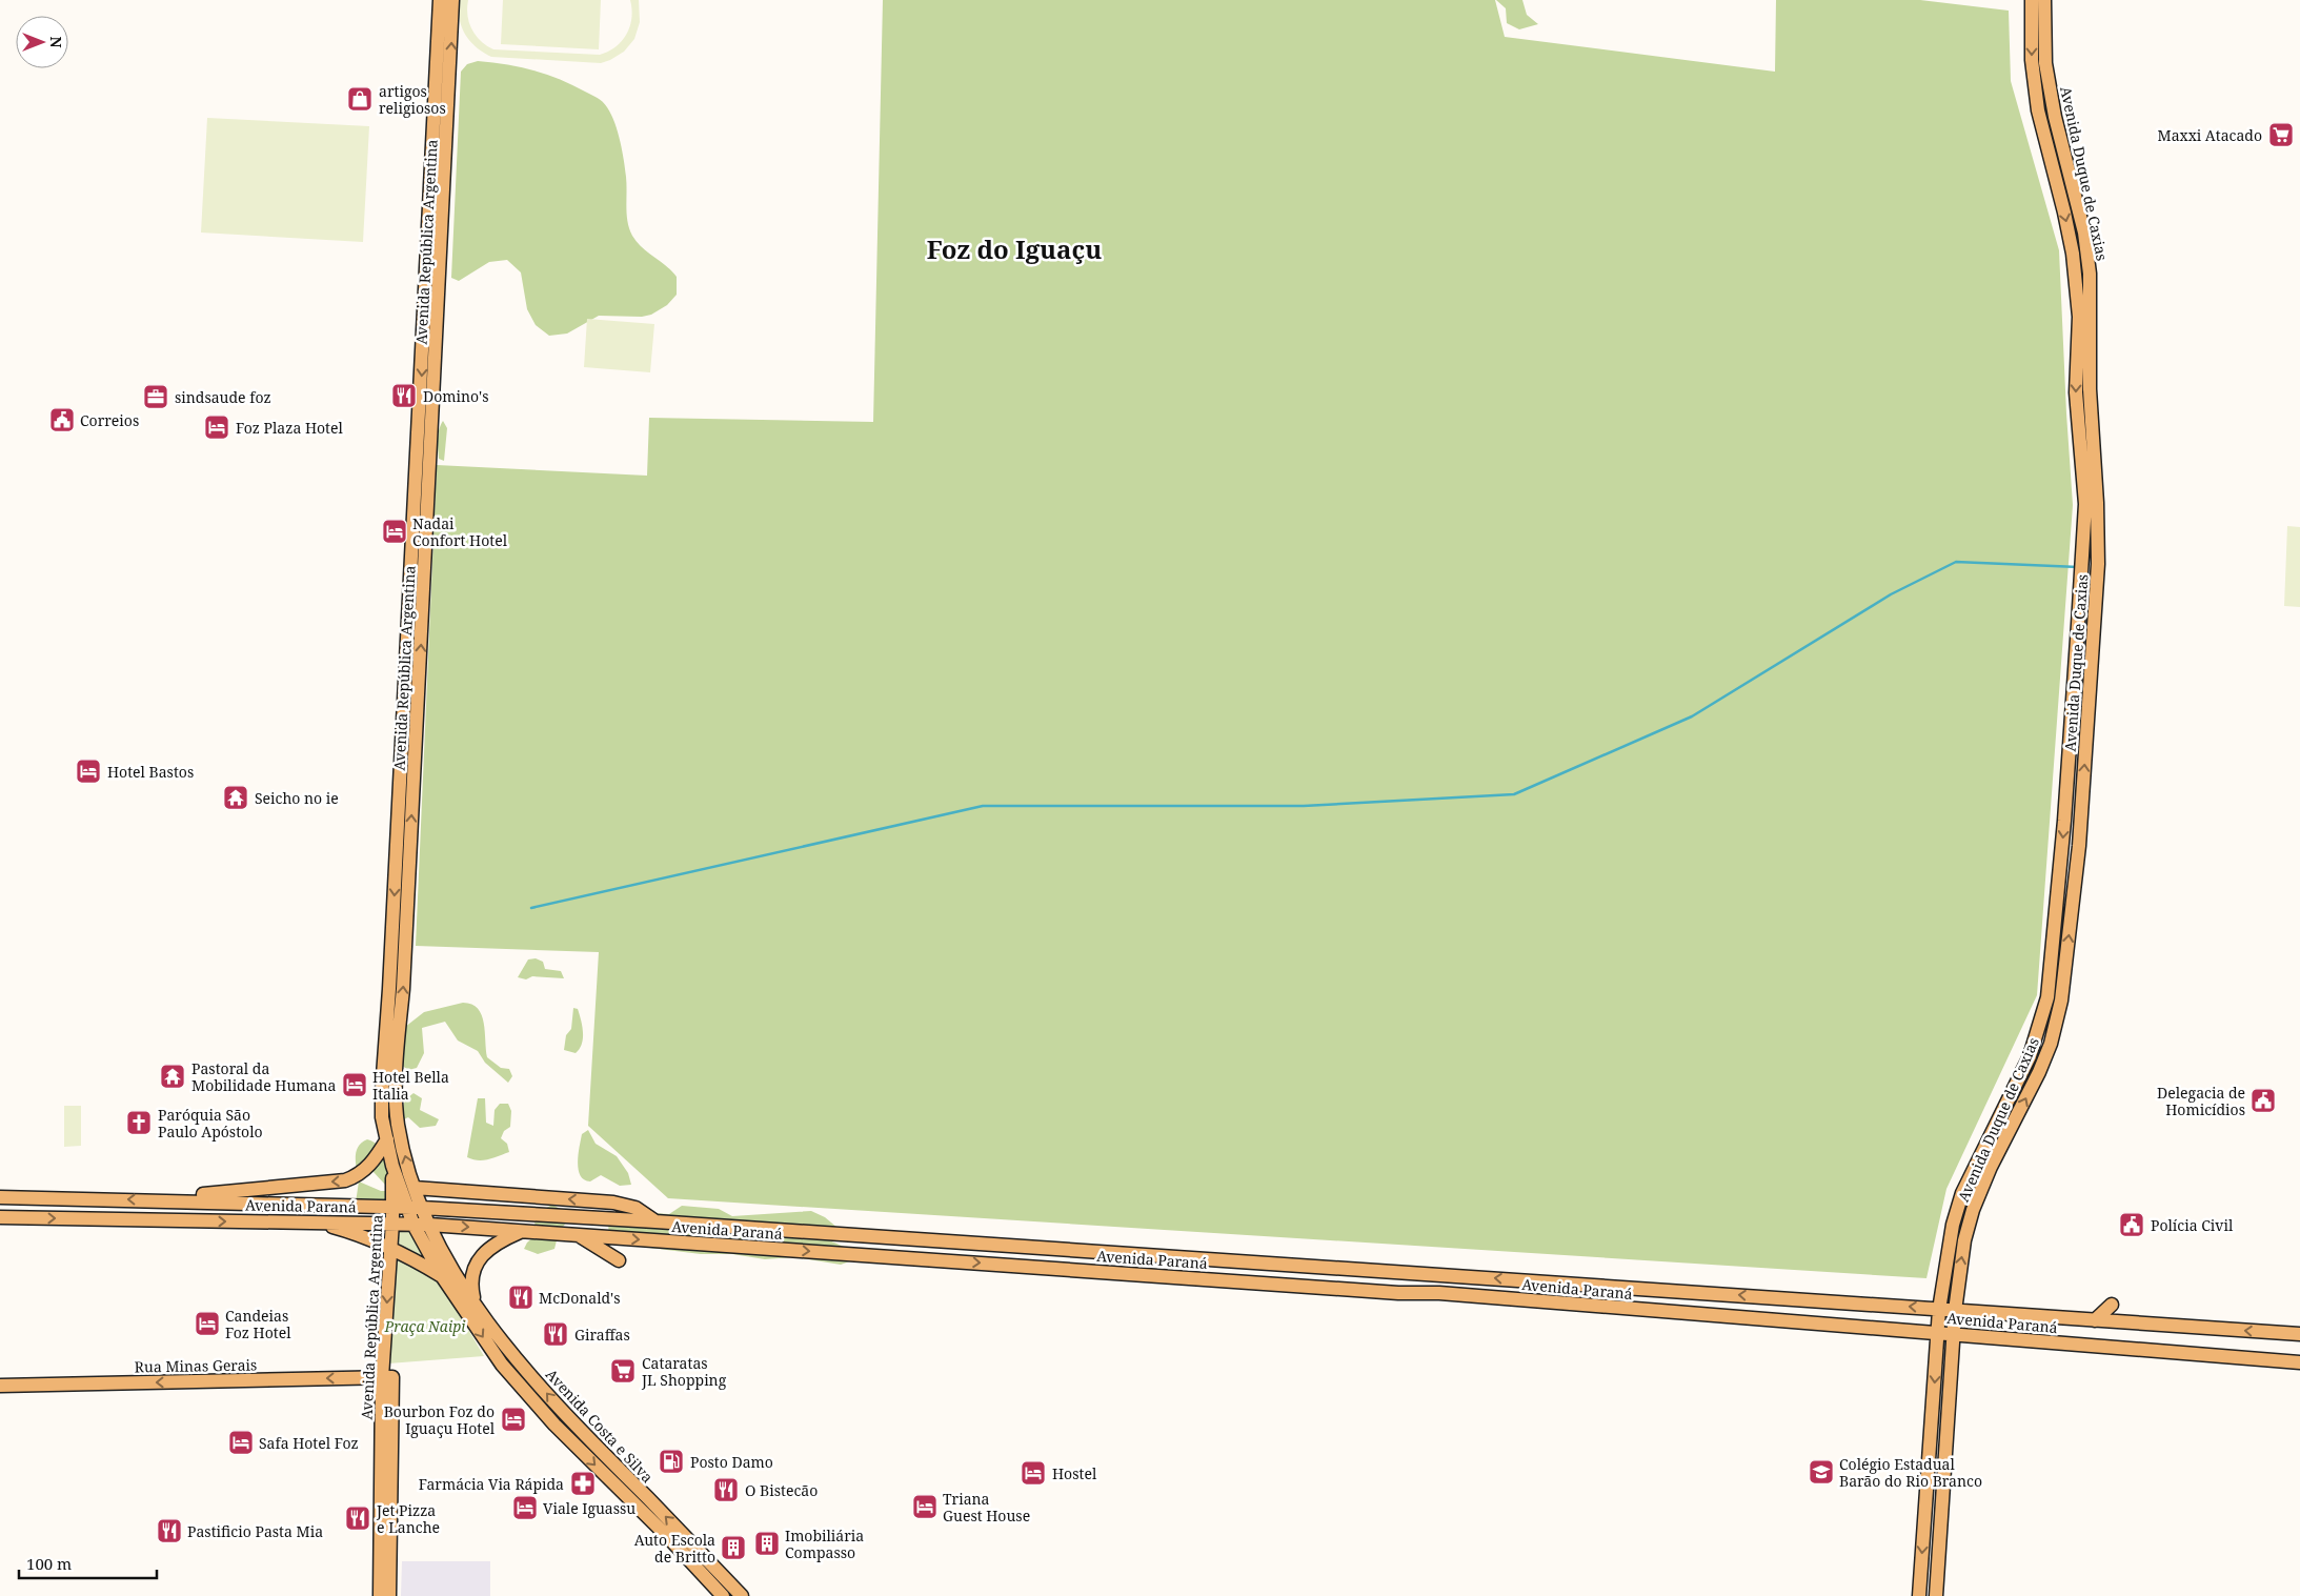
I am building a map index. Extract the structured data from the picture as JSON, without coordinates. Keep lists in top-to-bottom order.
{
  "streets": {
    "main road": [
      "Avenida Duque de Caxias",
      "Avenida República Argentina",
      "Avenida Paraná",
      "Rua Minas Gerais",
      "Avenida Costa e Silva"
    ]
  },
  "crossings": [
    ["Avenida Duque de Caxias", "Avenida Paraná"],
    ["Avenida República Argentina", "Avenida Paraná"],
    ["Avenida República Argentina", "Rua Minas Gerais"],
    ["Avenida República Argentina", "Avenida Costa e Silva"],
    ["Avenida Paraná", "Avenida Costa e Silva"]
  ],
  "one_way": ["Rua Minas Gerais"],
  "districts": ["Foz do Iguaçu"],
  "parks": ["Praça Naipi"],
  "places": {
    "shop": ["artigos religiosos"],
    "supermarket": ["Maxxi Atacado", "Cataratas JL Shopping"],
    "restaurant": [
      "Domino's",
      "McDonald's",
      "Giraffas",
      "O Bistecão",
      "Jet Pizza e Lanche",
      "Pastificio Pasta Mia"
    ],
    "office": ["sindsaude foz"],
    "public building": ["Correios", "Delegacia de Homicídios", "Polícia Civil"],
    "hotel": [
      "Foz Plaza Hotel",
      "Nadai Confort Hotel",
      "Hotel Bastos",
      "Hotel Bella Italia",
      "Candeias Foz Hotel",
      "Bourbon Foz do Iguaçu Hotel",
      "Safa Hotel Foz",
      "Hostel",
      "Triana Guest House",
      "Viale Iguassu"
    ],
    "temple": ["Seicho no ie", "Pastoral da Mobilidade Humana"],
    "church": ["Paróquia São Paulo Apóstolo"],
    "fuel station": ["Posto Damo"],
    "school or university": ["Colégio Estadual Barão do Rio Branco"],
    "pharmacy": ["Farmácia Via Rápida"],
    "building": ["Imobiliária Compasso", "Auto Escola de Britto"]
  },
  "scale_bar": "100 m",
  "north": "right"
}
